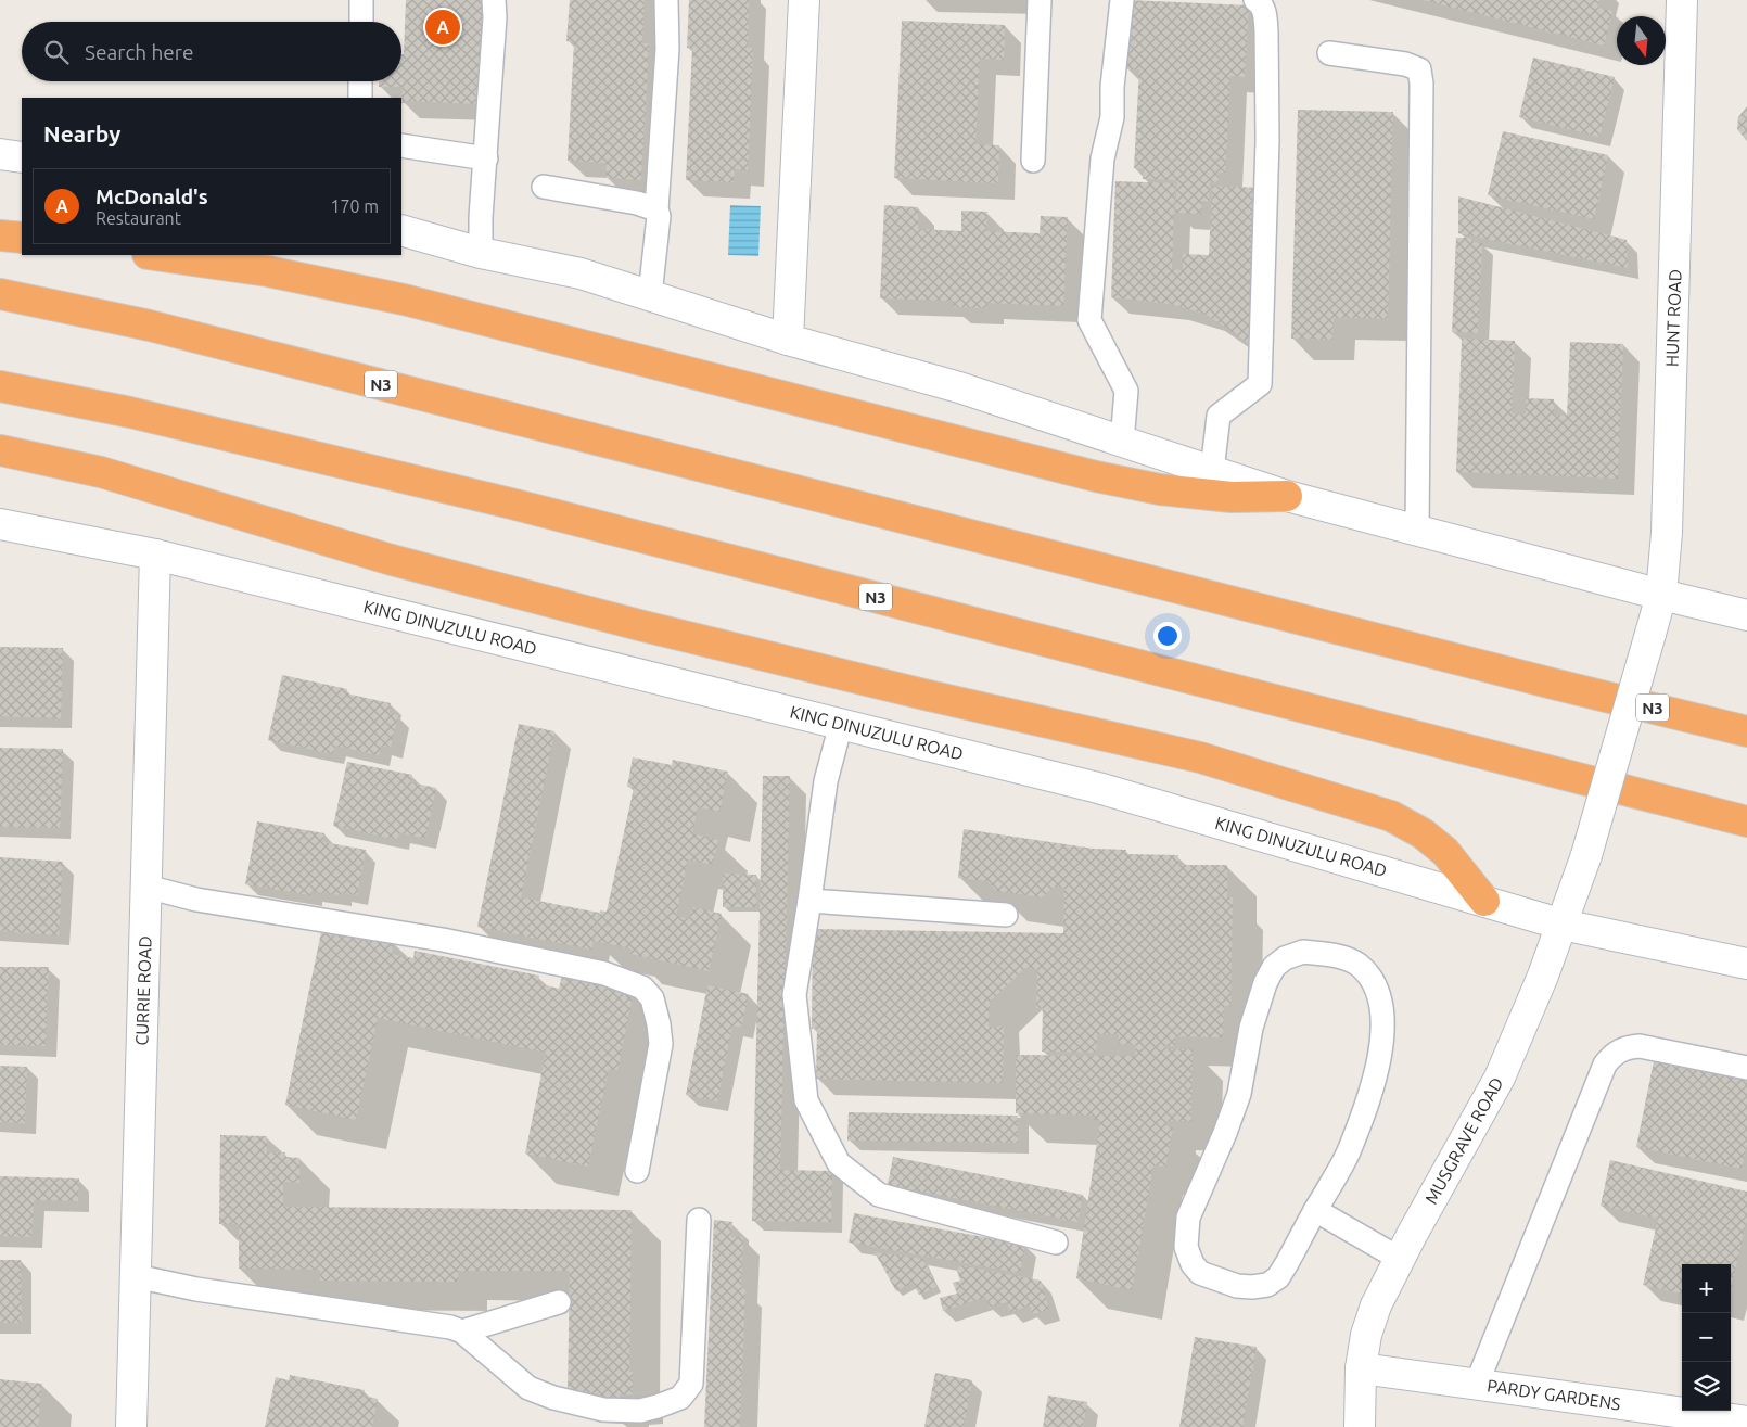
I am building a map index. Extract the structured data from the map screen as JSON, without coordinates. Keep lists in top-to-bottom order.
{
  "streets": {
    "highway": ["N3"],
    "main road": [
      "HUNT ROAD",
      "KING DINUZULU ROAD",
      "CURRIE ROAD",
      "MUSGRAVE ROAD",
      "PARDY GARDENS"
    ]
  },
  "crossings": [
    ["HUNT ROAD", "MUSGRAVE ROAD"],
    ["KING DINUZULU ROAD", "CURRIE ROAD"],
    ["KING DINUZULU ROAD", "MUSGRAVE ROAD"],
    ["MUSGRAVE ROAD", "PARDY GARDENS"]
  ],
  "north": "bottom",
  "page": {
    "pins": "A",
    "search": "Search here",
    "heading": "Nearby",
    "list": [
      {
        "mark": "A",
        "name": "McDonald's",
        "note": "Restaurant",
        "value": "170 m"
      }
    ],
    "map_buttons": ["+", "−"]
  }
}
